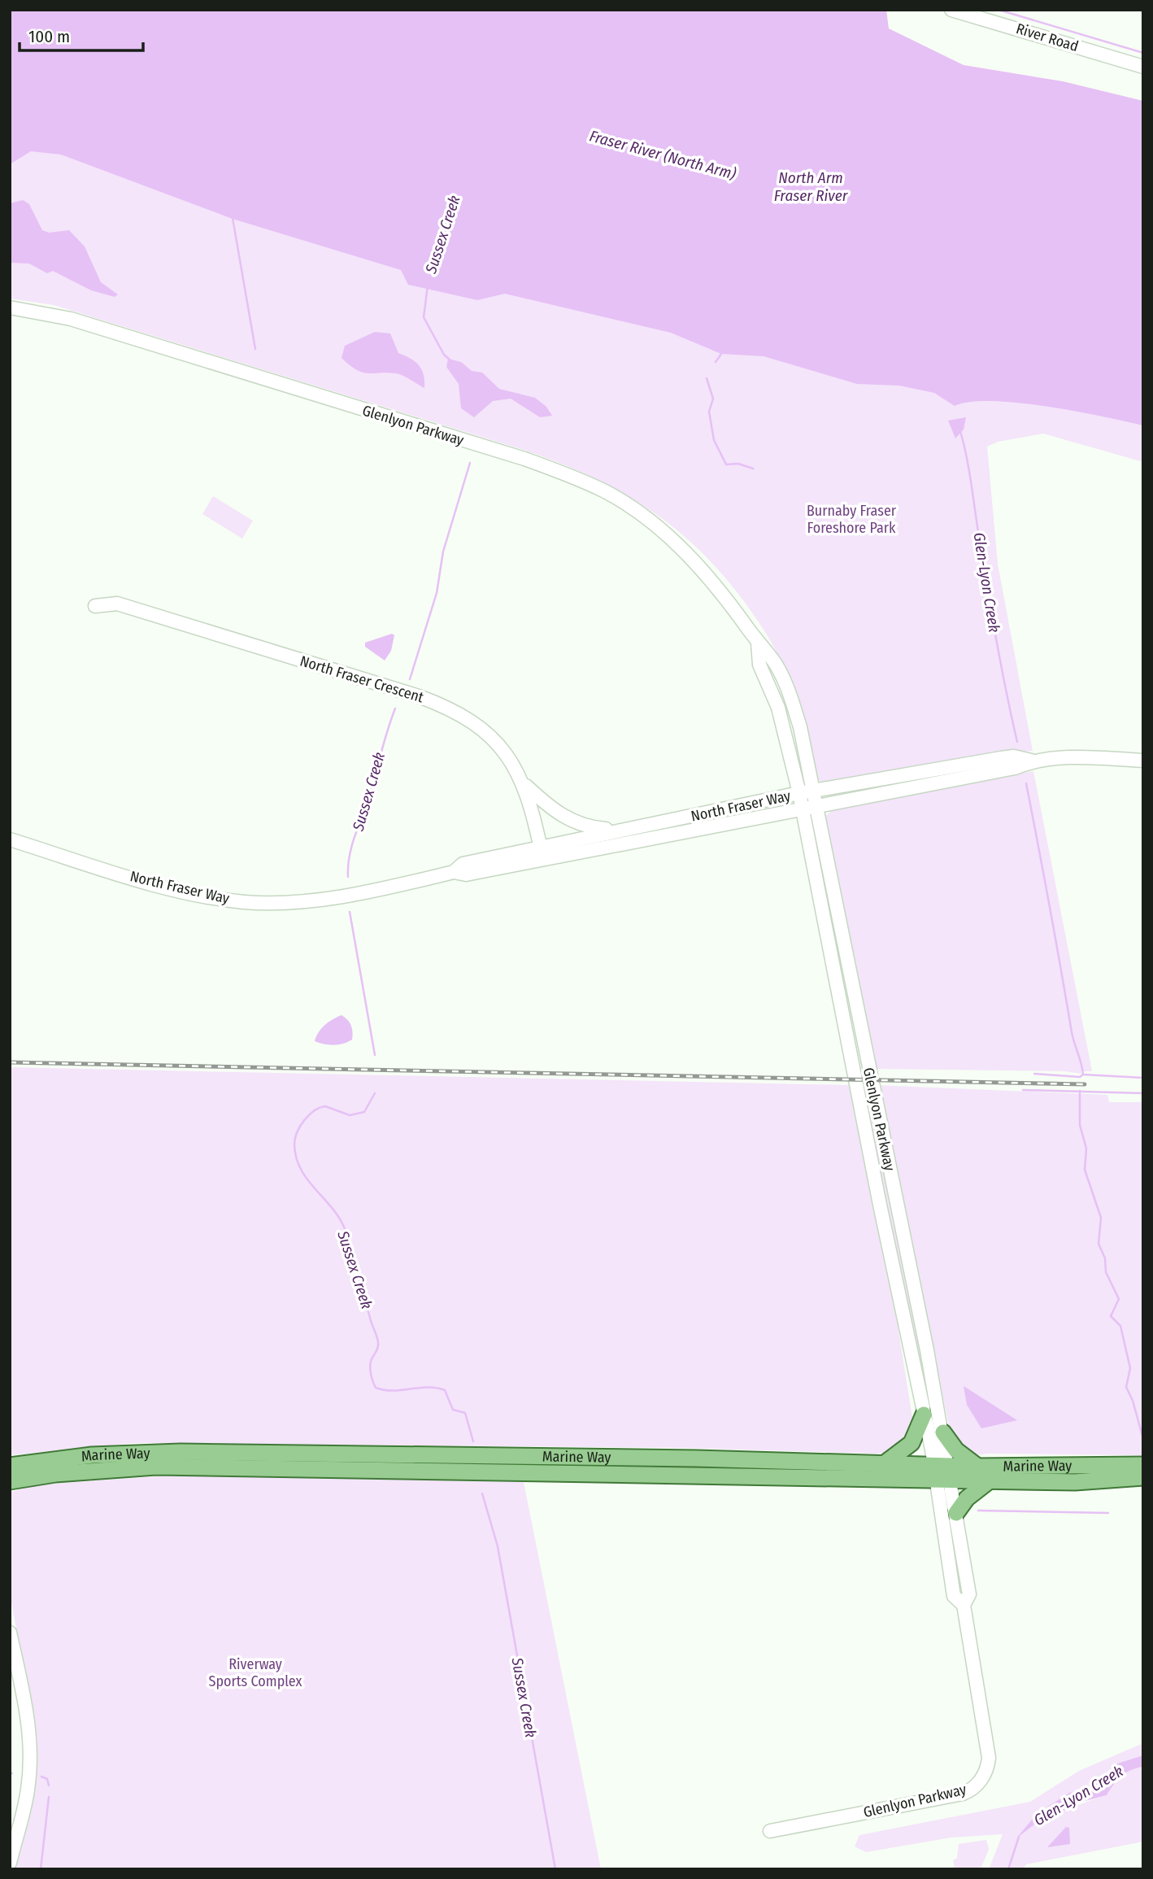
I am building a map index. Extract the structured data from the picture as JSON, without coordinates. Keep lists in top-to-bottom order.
{
  "streets": {
    "main road": ["Marine Way"],
    "street": [
      "River Road",
      "Glenlyon Parkway",
      "North Fraser Crescent",
      "North Fraser Way"
    ]
  },
  "crossings": [
    ["Glenlyon Parkway", "North Fraser Way"],
    ["Glenlyon Parkway", "Marine Way"],
    ["North Fraser Crescent", "North Fraser Way"]
  ],
  "water": [
    "Fraser River (North Arm)",
    "North Arm Fraser River",
    "Sussex Creek",
    "Glen-Lyon Creek"
  ],
  "parks": ["Burnaby Fraser Foreshore Park", "Riverway Sports Complex"],
  "scale_bar": "100 m"
}
